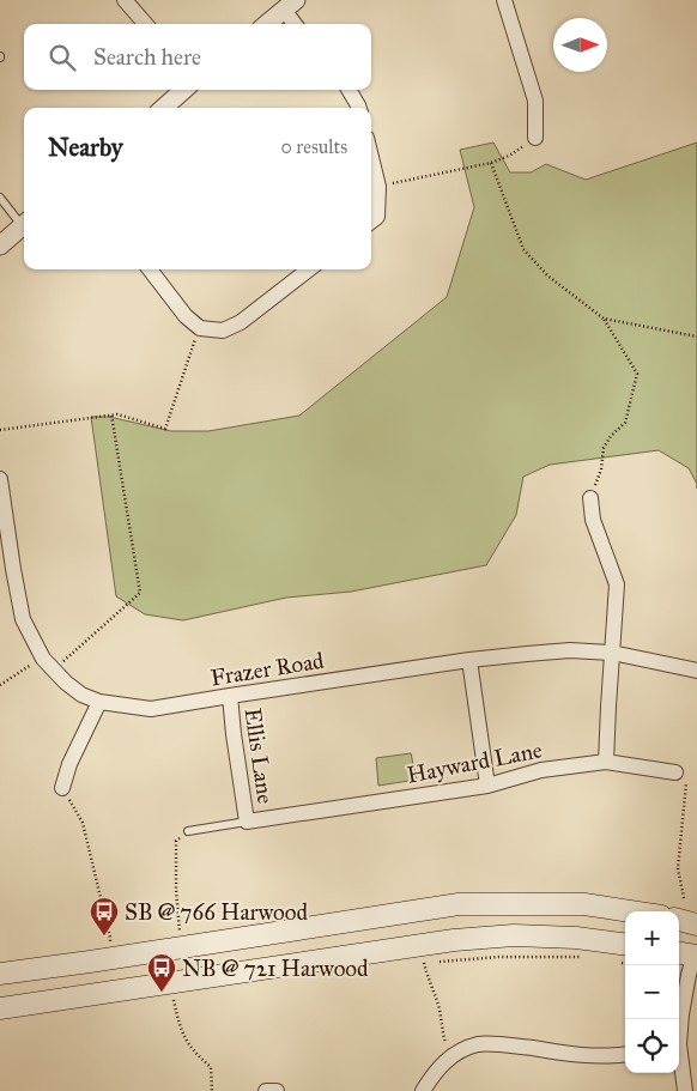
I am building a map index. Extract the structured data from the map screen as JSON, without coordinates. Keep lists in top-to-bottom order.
{
  "streets": {
    "street": ["Frazer Road", "Ellis Lane", "Hayward Lane"]
  },
  "crossings": [
    ["Frazer Road", "Ellis Lane"],
    ["Ellis Lane", "Hayward Lane"]
  ],
  "places": {
    "bus stop": ["SB @ 766 Harwood", "NB @ 721 Harwood"]
  },
  "north": "right",
  "page": {
    "search": "Search here",
    "heading": ["Nearby", "0 results"],
    "map_buttons": ["+", "−"]
  }
}
